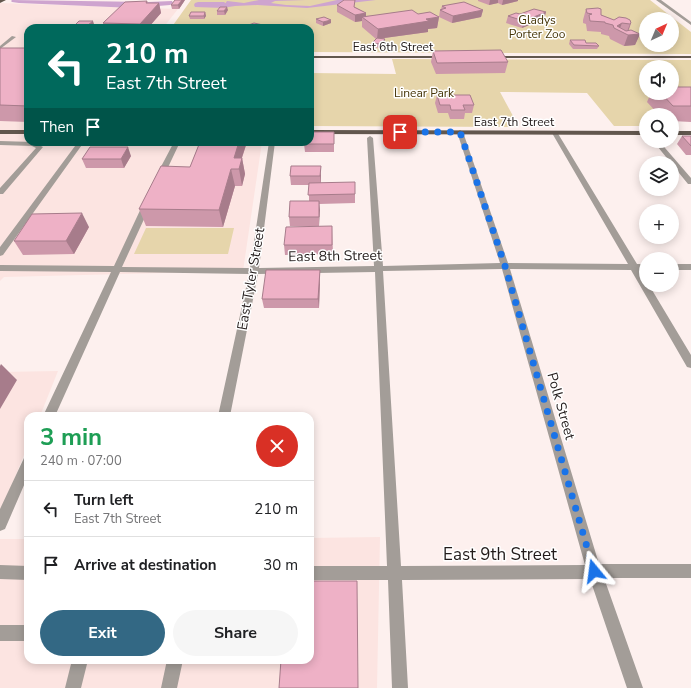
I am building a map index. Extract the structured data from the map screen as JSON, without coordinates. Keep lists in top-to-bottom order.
{
  "streets": {
    "main road": ["East 6th Street", "East 7th Street"],
    "street": [
      "East 8th Street",
      "East Tyler Street",
      "Polk Street",
      "East 9th Street"
    ]
  },
  "crossings": [
    ["East 7th Street", "Polk Street"],
    ["East 8th Street", "East Tyler Street"],
    ["East 8th Street", "Polk Street"],
    ["Polk Street", "East 9th Street"]
  ],
  "parks": ["Gladys Porter Zoo", "Linear Park"],
  "north": "top right",
  "page": {
    "map_buttons": ["+", "−"],
    "turn": ["210 m", "East 7th Street"],
    "then": "Then",
    "heading": ["3 min", "240 m · 07:00"],
    "list": [
      {
        "name": "Turn left",
        "note": "East 7th Street",
        "value": "210 m"
      },
      {
        "name": "Arrive at destination",
        "value": "30 m"
      }
    ],
    "buttons": ["Exit", "Share"]
  }
}
